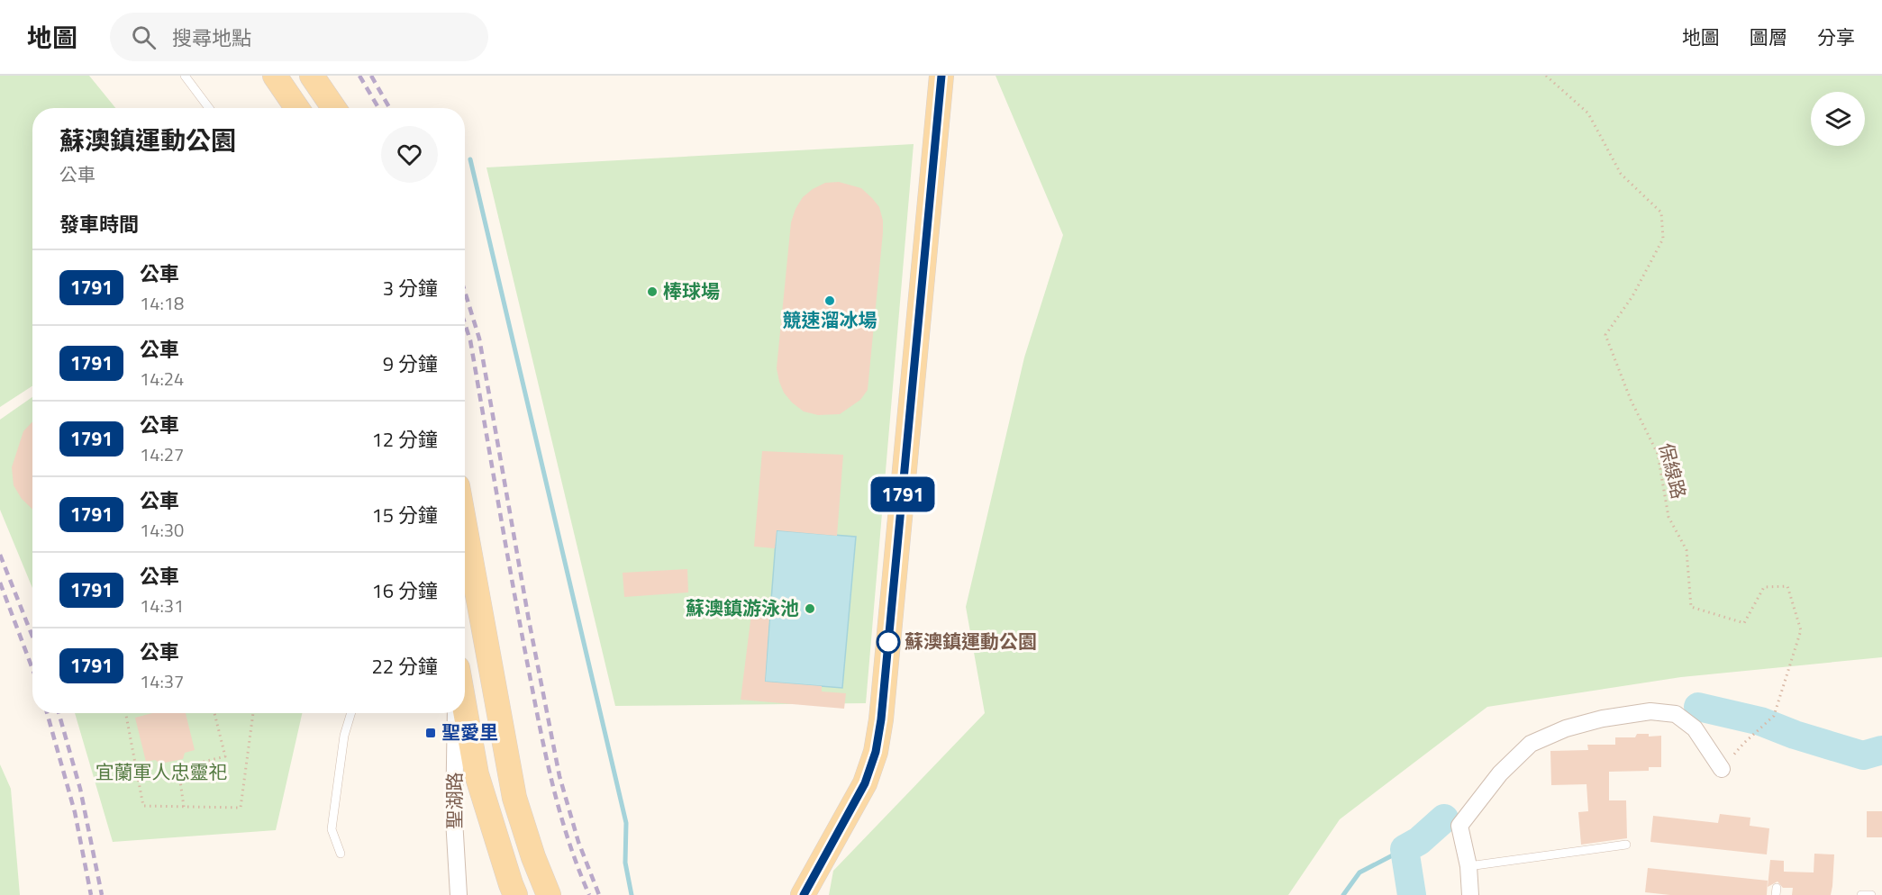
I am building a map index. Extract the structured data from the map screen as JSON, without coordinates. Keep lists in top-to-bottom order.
{
  "streets": {
    "street": ["聖湖路"],
    "path": ["保線路"]
  },
  "parks": ["宜蘭軍人忠靈祀"],
  "places": {
    "other": [
      "棒球場",
      "競速溜冰場",
      "蘇澳鎮游泳池",
      "蘇澳鎮運動公園"
    ],
    "transit": ["聖愛里"]
  },
  "lines": ["bus line 1791"],
  "page": {
    "header": "地圖",
    "search": "搜尋地點",
    "nav": ["地圖", "圖層", "分享"],
    "on_map": "1791",
    "heading": [
      ["蘇澳鎮運動公園", "公車"],
      "發車時間"
    ],
    "list": [
      {
        "mark": "1791",
        "name": "公車",
        "note": "14:18",
        "value": "3 分鐘"
      },
      {
        "mark": "1791",
        "name": "公車",
        "note": "14:24",
        "value": "9 分鐘"
      },
      {
        "mark": "1791",
        "name": "公車",
        "note": "14:27",
        "value": "12 分鐘"
      },
      {
        "mark": "1791",
        "name": "公車",
        "note": "14:30",
        "value": "15 分鐘"
      },
      {
        "mark": "1791",
        "name": "公車",
        "note": "14:31",
        "value": "16 分鐘"
      },
      {
        "mark": "1791",
        "name": "公車",
        "note": "14:37",
        "value": "22 分鐘"
      }
    ]
  }
}
